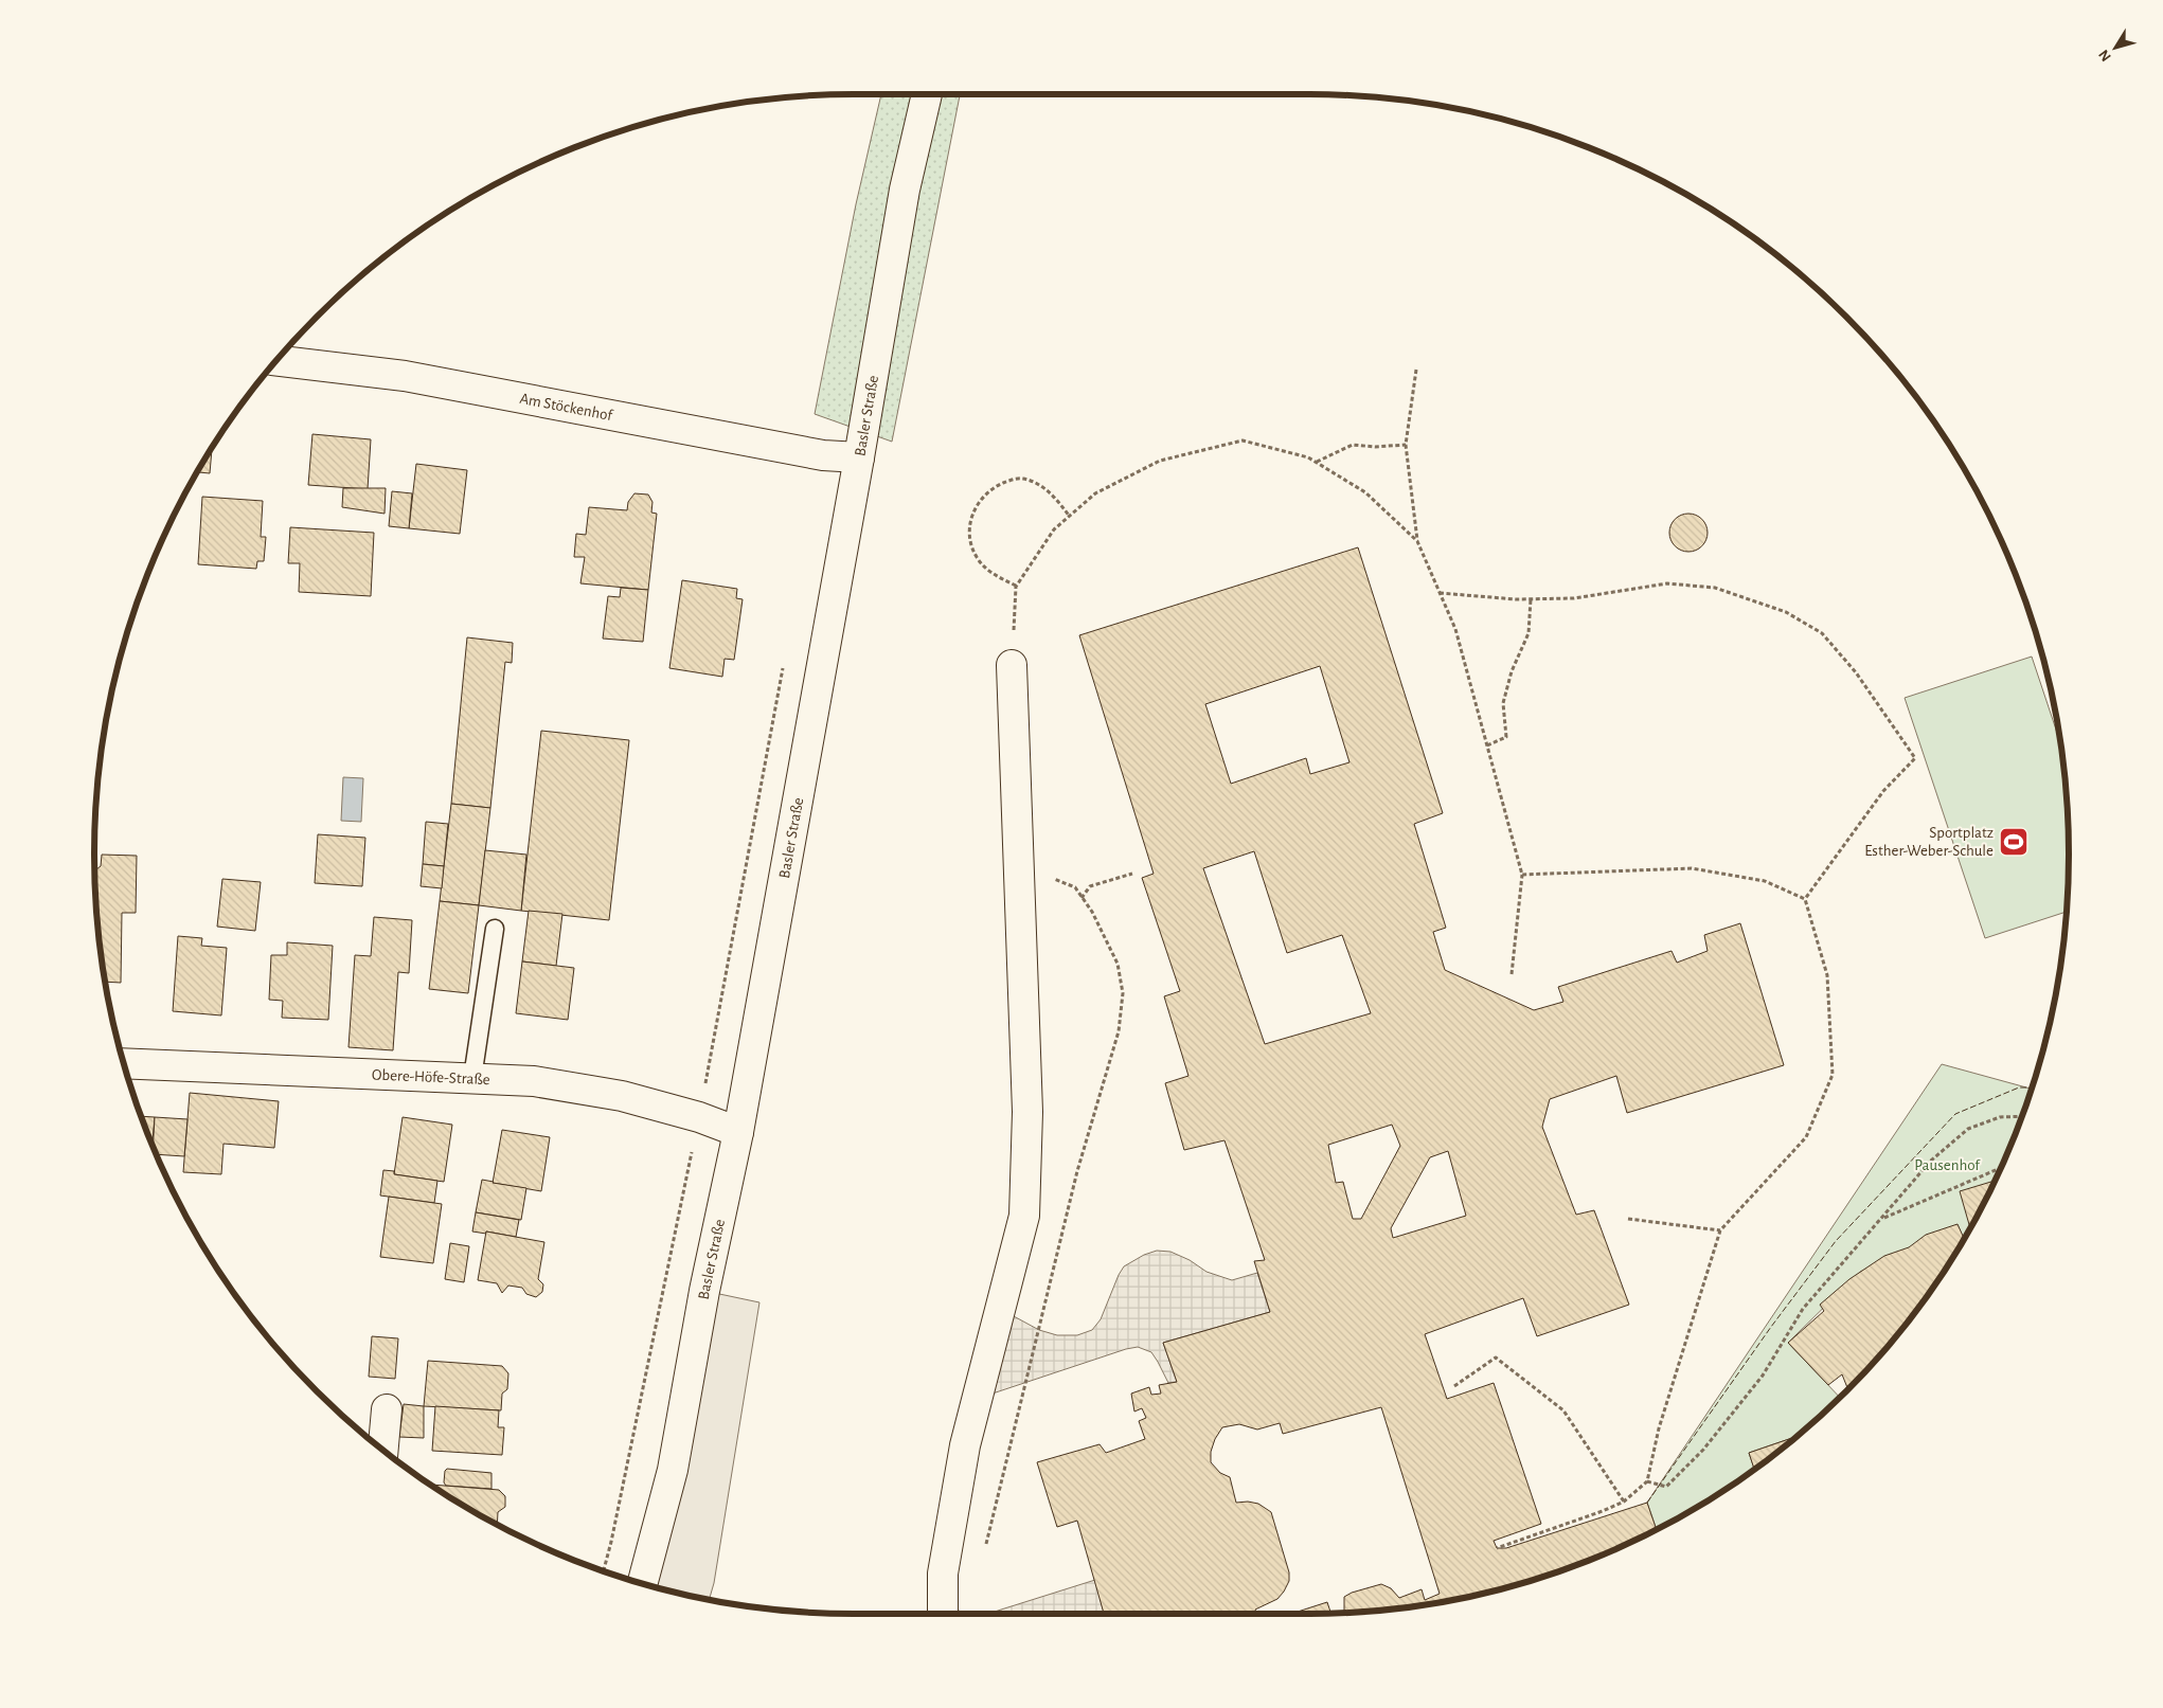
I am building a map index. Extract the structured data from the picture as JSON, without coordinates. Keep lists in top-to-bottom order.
{
  "streets": {
    "street": ["Am Stöckenhof", "Basler Straße", "Obere-Höfe-Straße"]
  },
  "crossings": [
    ["Am Stöckenhof", "Basler Straße"],
    ["Basler Straße", "Obere-Höfe-Straße"]
  ],
  "parks": ["Pausenhof"],
  "places": {
    "sports": ["Sportplatz Esther-Weber-Schule"]
  },
  "north": "bottom left"
}
